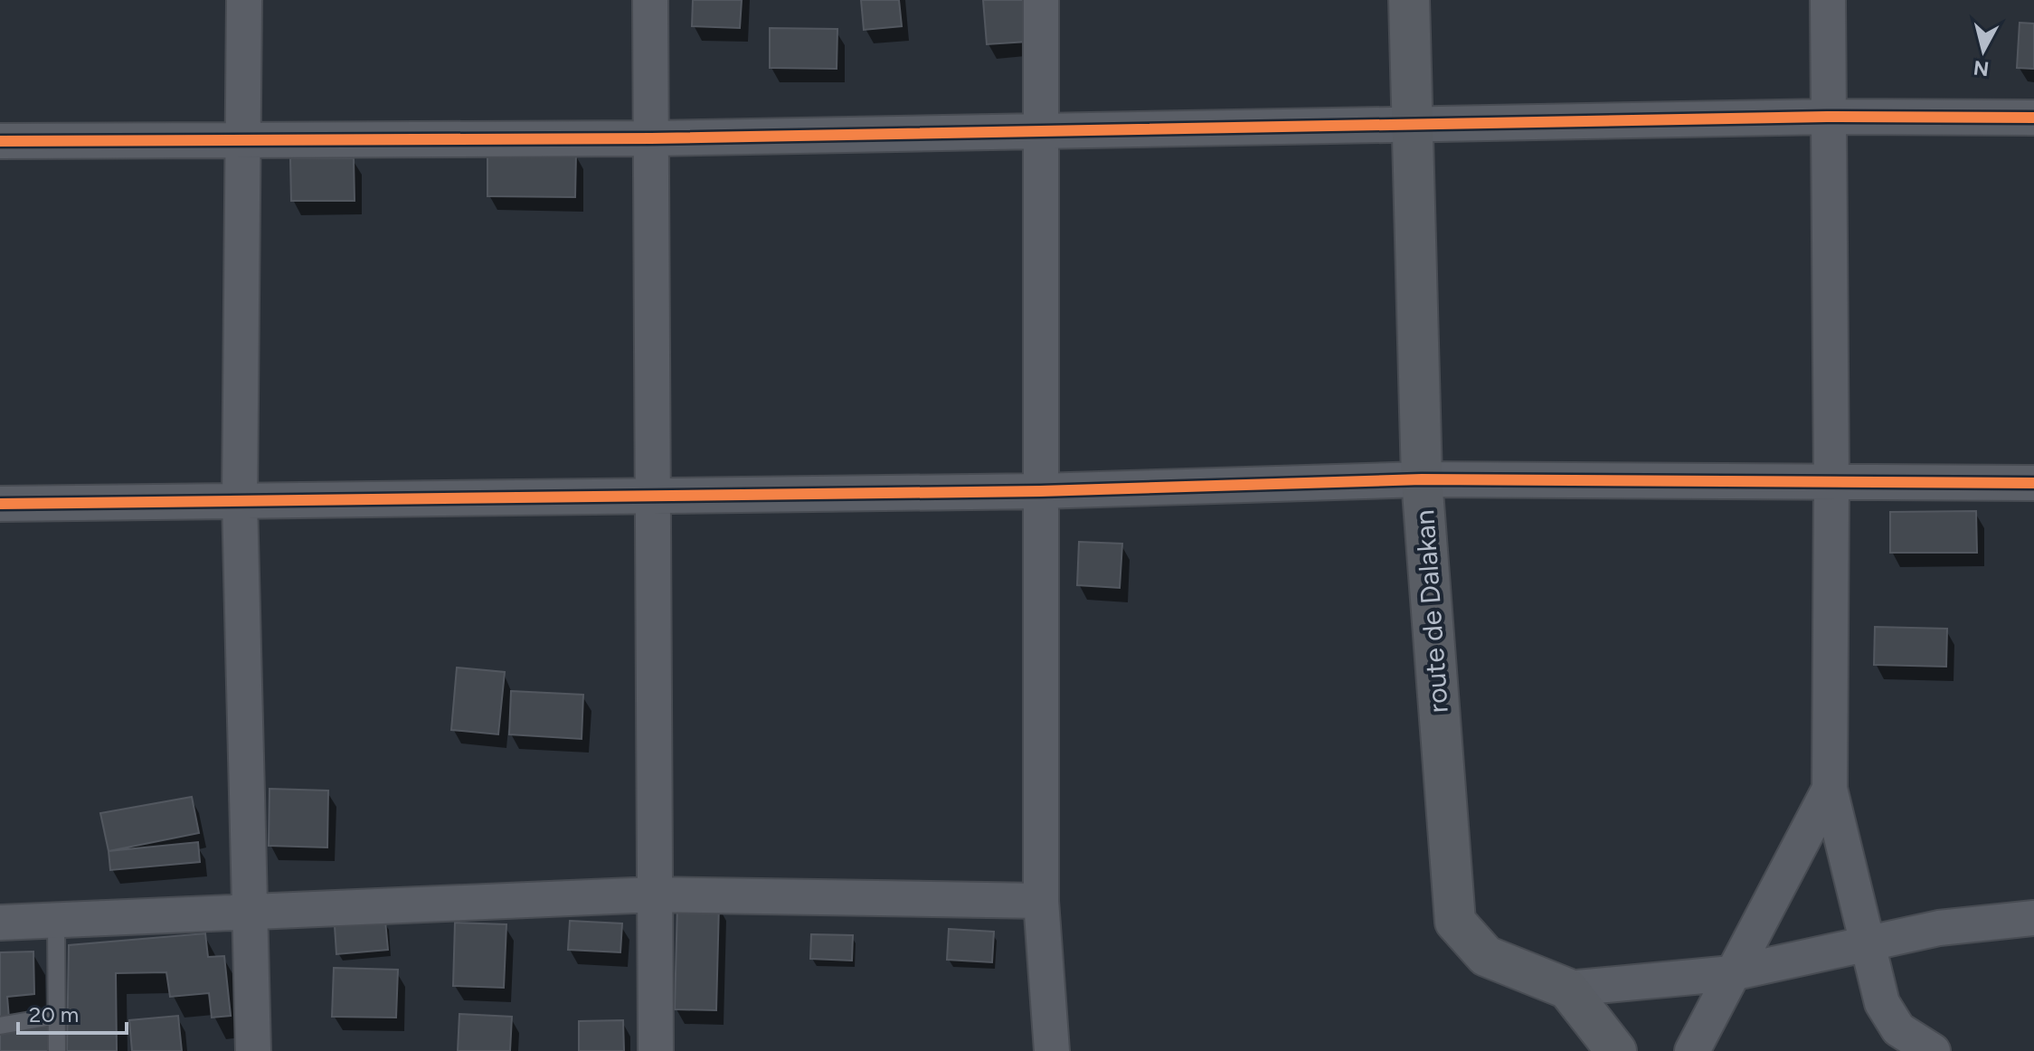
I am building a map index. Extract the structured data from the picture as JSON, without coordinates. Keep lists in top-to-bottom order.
{
  "streets": {
    "street": ["route de Dalakan"]
  },
  "scale_bar": "20 m",
  "north": "bottom"
}
